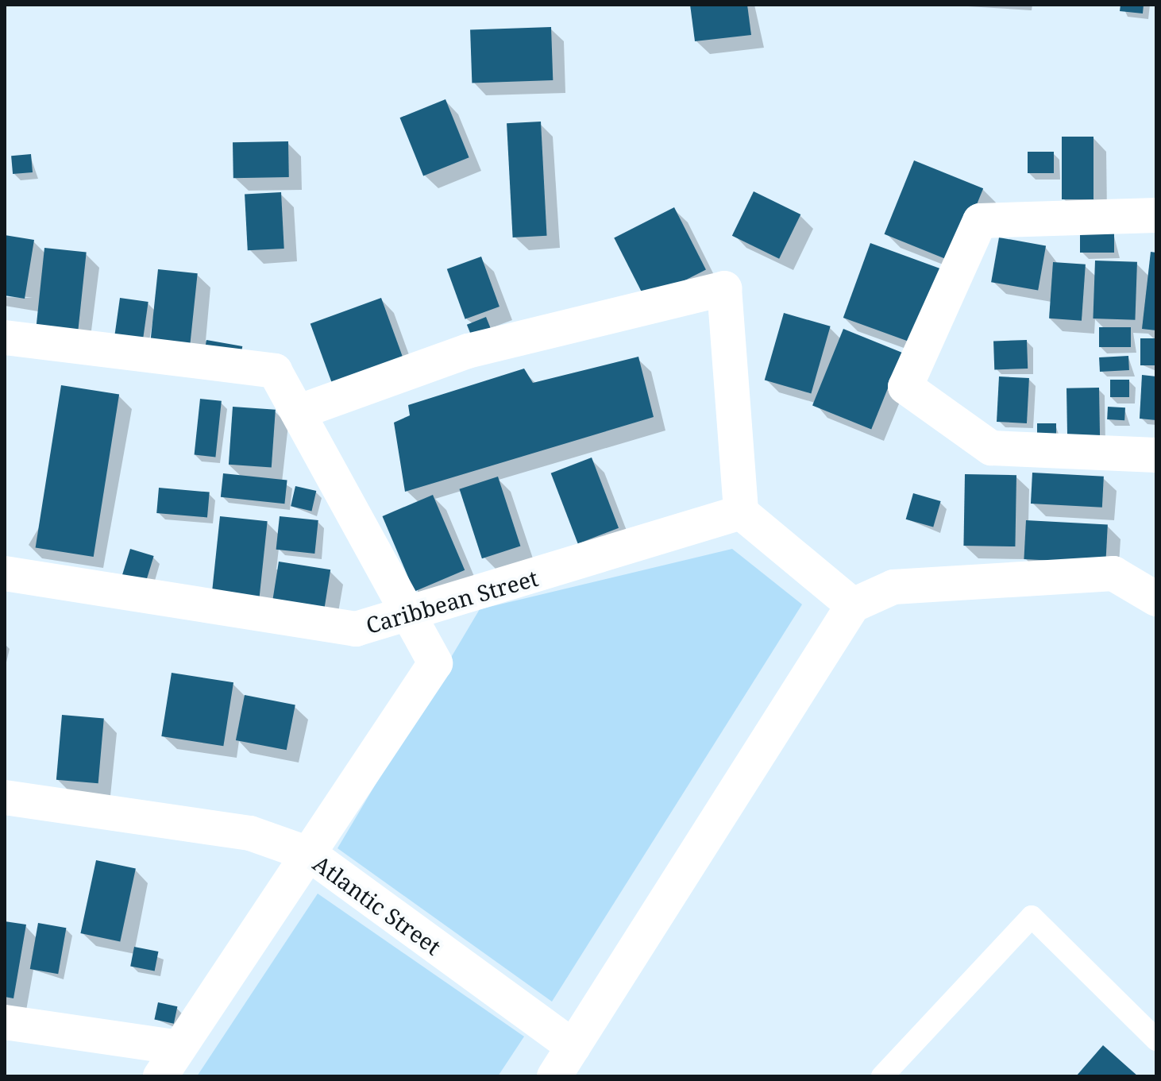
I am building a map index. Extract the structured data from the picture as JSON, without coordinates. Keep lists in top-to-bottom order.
{
  "streets": {
    "street": ["Caribbean Street", "Atlantic Street"]
  }
}
